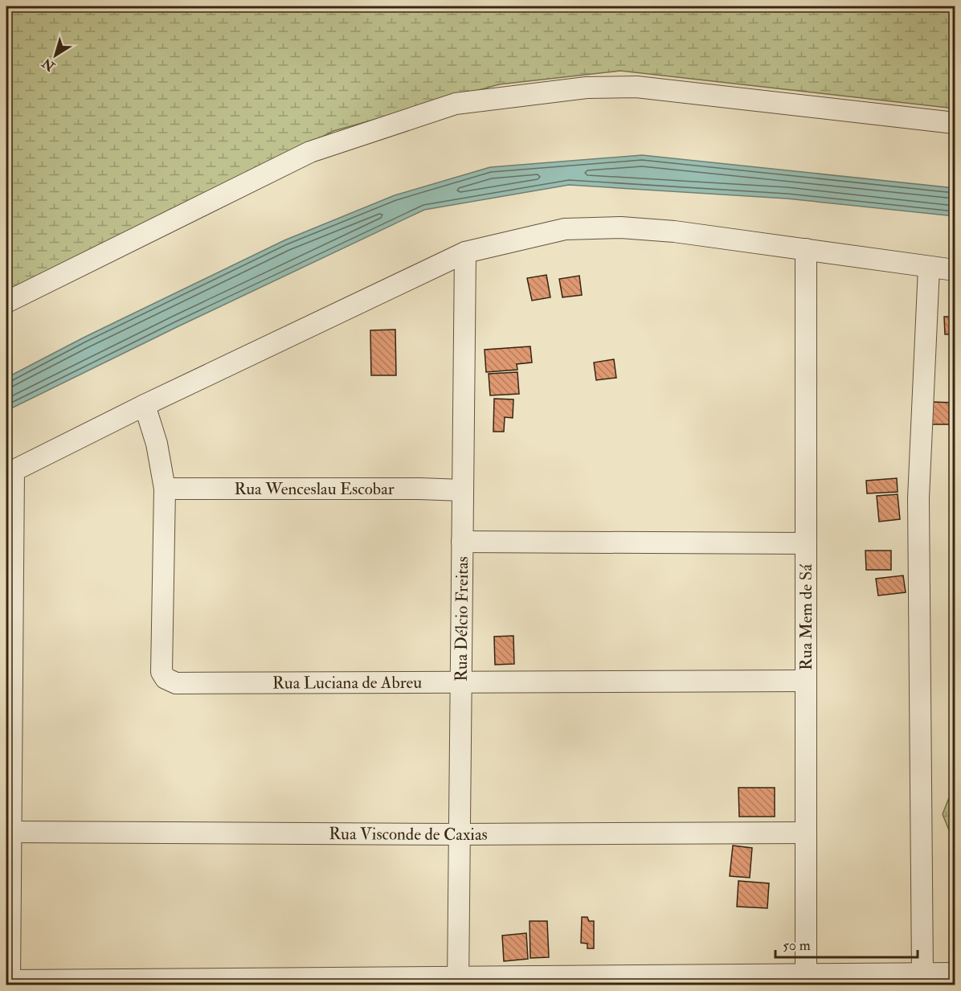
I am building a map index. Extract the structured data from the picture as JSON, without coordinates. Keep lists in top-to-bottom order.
{
  "streets": {
    "street": [
      "Rua Wenceslau Escobar",
      "Rua Mem de Sá",
      "Rua Délcio Freitas",
      "Rua Luciana de Abreu",
      "Rua Visconde de Caxias"
    ]
  },
  "crossings": [
    ["Rua Wenceslau Escobar", "Rua Délcio Freitas"],
    ["Rua Wenceslau Escobar", "Rua Luciana de Abreu"],
    ["Rua Mem de Sá", "Rua Luciana de Abreu"],
    ["Rua Mem de Sá", "Rua Visconde de Caxias"],
    ["Rua Délcio Freitas", "Rua Luciana de Abreu"],
    ["Rua Délcio Freitas", "Rua Visconde de Caxias"]
  ],
  "scale_bar": "50 m",
  "north": "bottom left"
}
